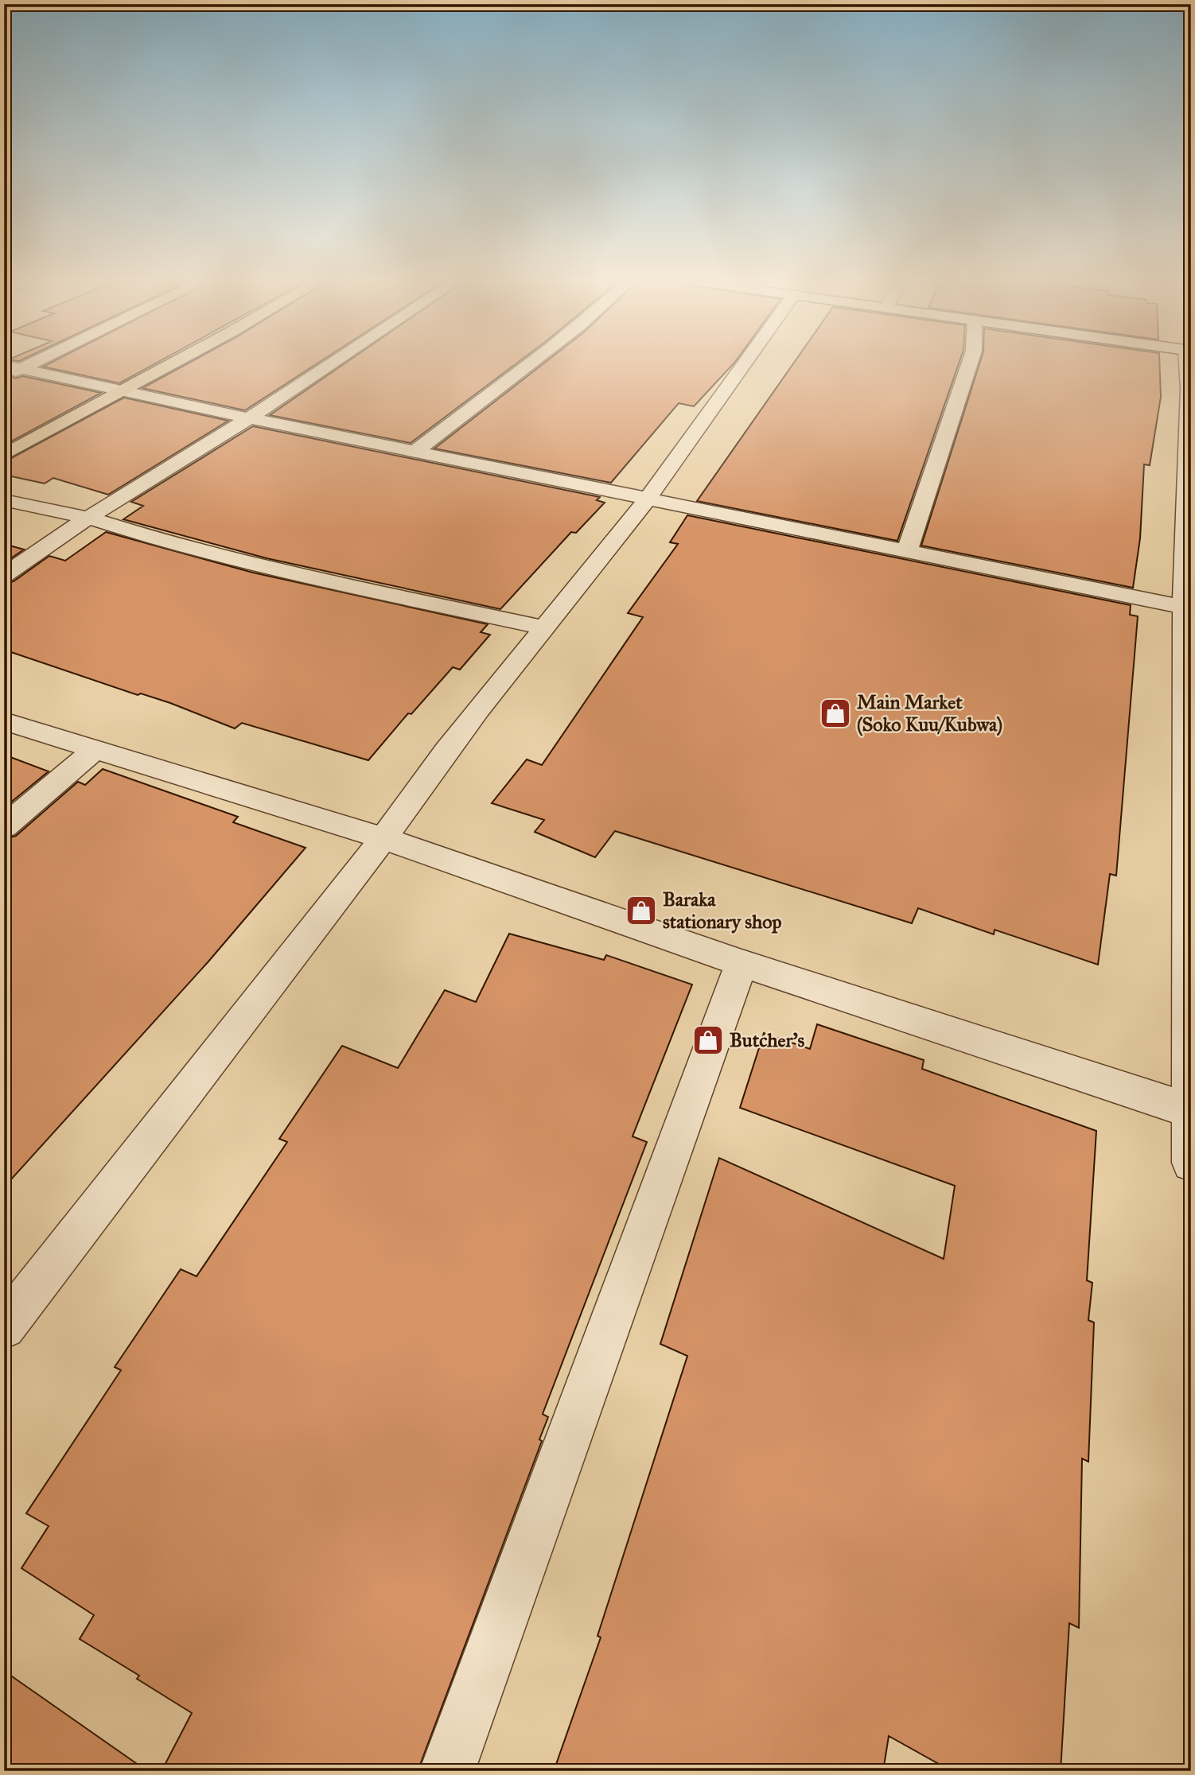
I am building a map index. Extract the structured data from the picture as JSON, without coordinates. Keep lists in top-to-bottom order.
{
  "places": {
    "shop": ["Main Market (Soko Kuu/Kubwa)", "Baraka stationary shop", "Butcher's"]
  }
}
